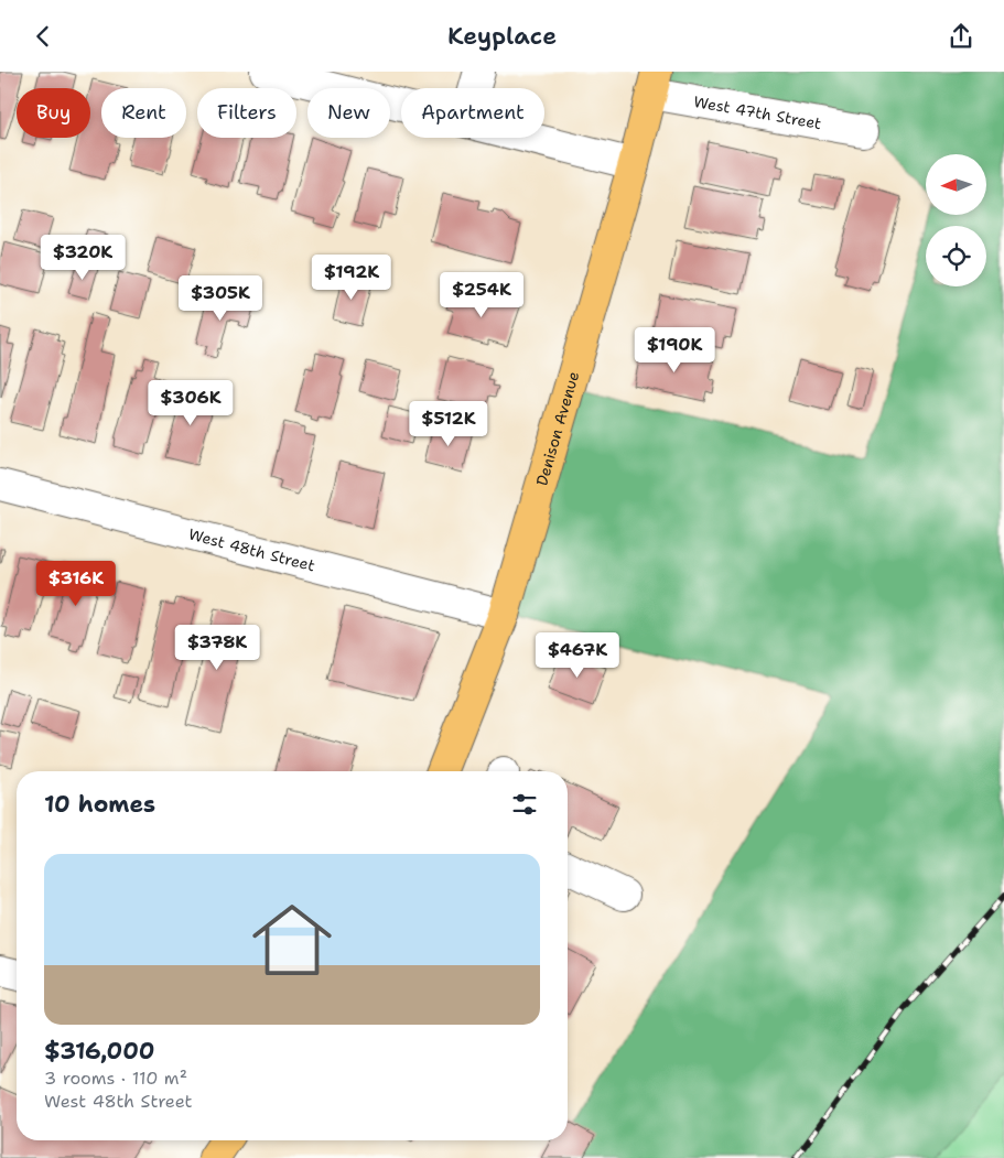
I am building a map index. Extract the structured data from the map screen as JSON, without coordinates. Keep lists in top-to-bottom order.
{
  "streets": {
    "main road": ["Denison Avenue"],
    "street": ["West 47th Street", "West 48th Street"]
  },
  "crossings": [
    ["West 47th Street", "Denison Avenue"],
    ["Denison Avenue", "West 48th Street"]
  ],
  "north": "left",
  "page": {
    "header": "Keyplace",
    "chip": [
      "Buy",
      "Rent",
      "Filters",
      "New",
      "Apartment"
    ],
    "price": [
      "$320K",
      "$192K",
      "$254K",
      "$305K",
      "$190K",
      "$306K",
      "$512K",
      "$316K",
      "$378K",
      "$467K"
    ],
    "heading": "10 homes",
    "list": [
      {
        "name": "$316,000",
        "note": "3 rooms · 110 m² · West 48th Street"
      }
    ]
  }
}
